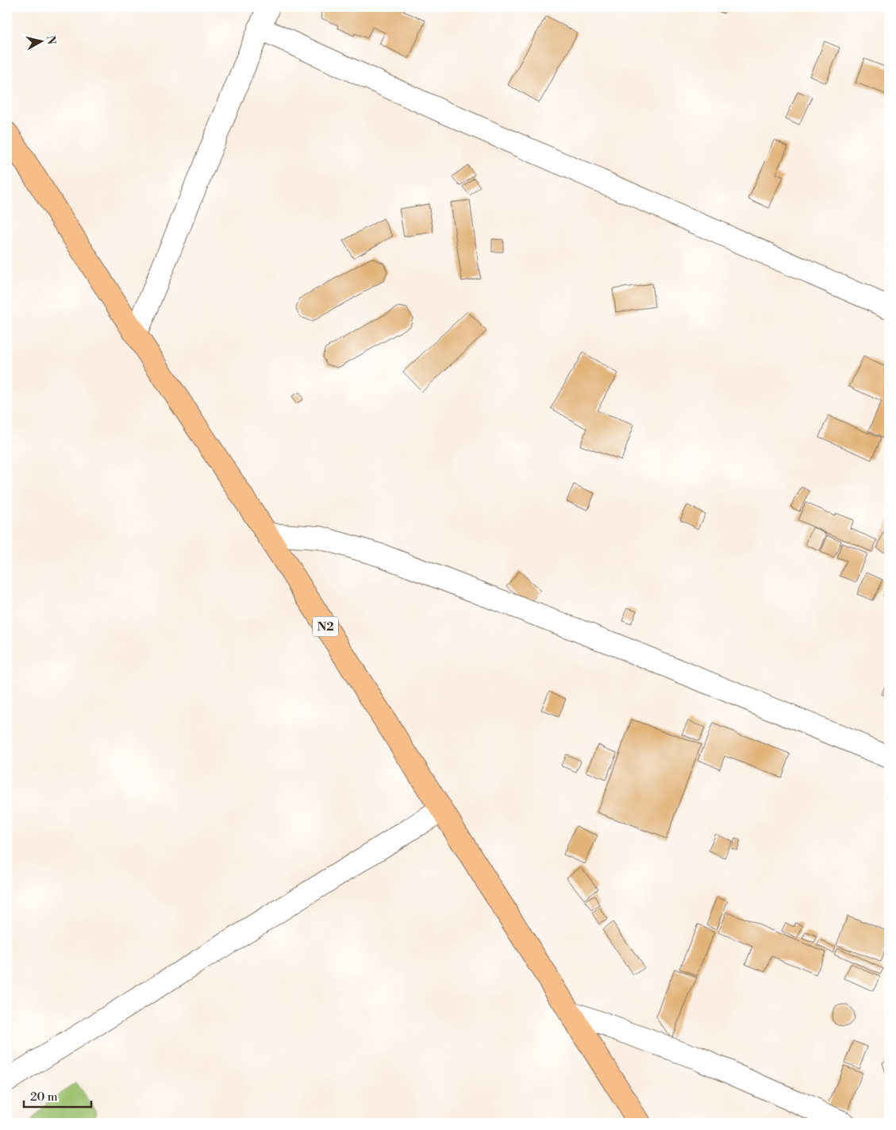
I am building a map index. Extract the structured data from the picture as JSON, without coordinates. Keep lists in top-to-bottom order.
{
  "streets": {
    "main road": ["N2"]
  },
  "scale_bar": "20 m",
  "north": "right"
}
